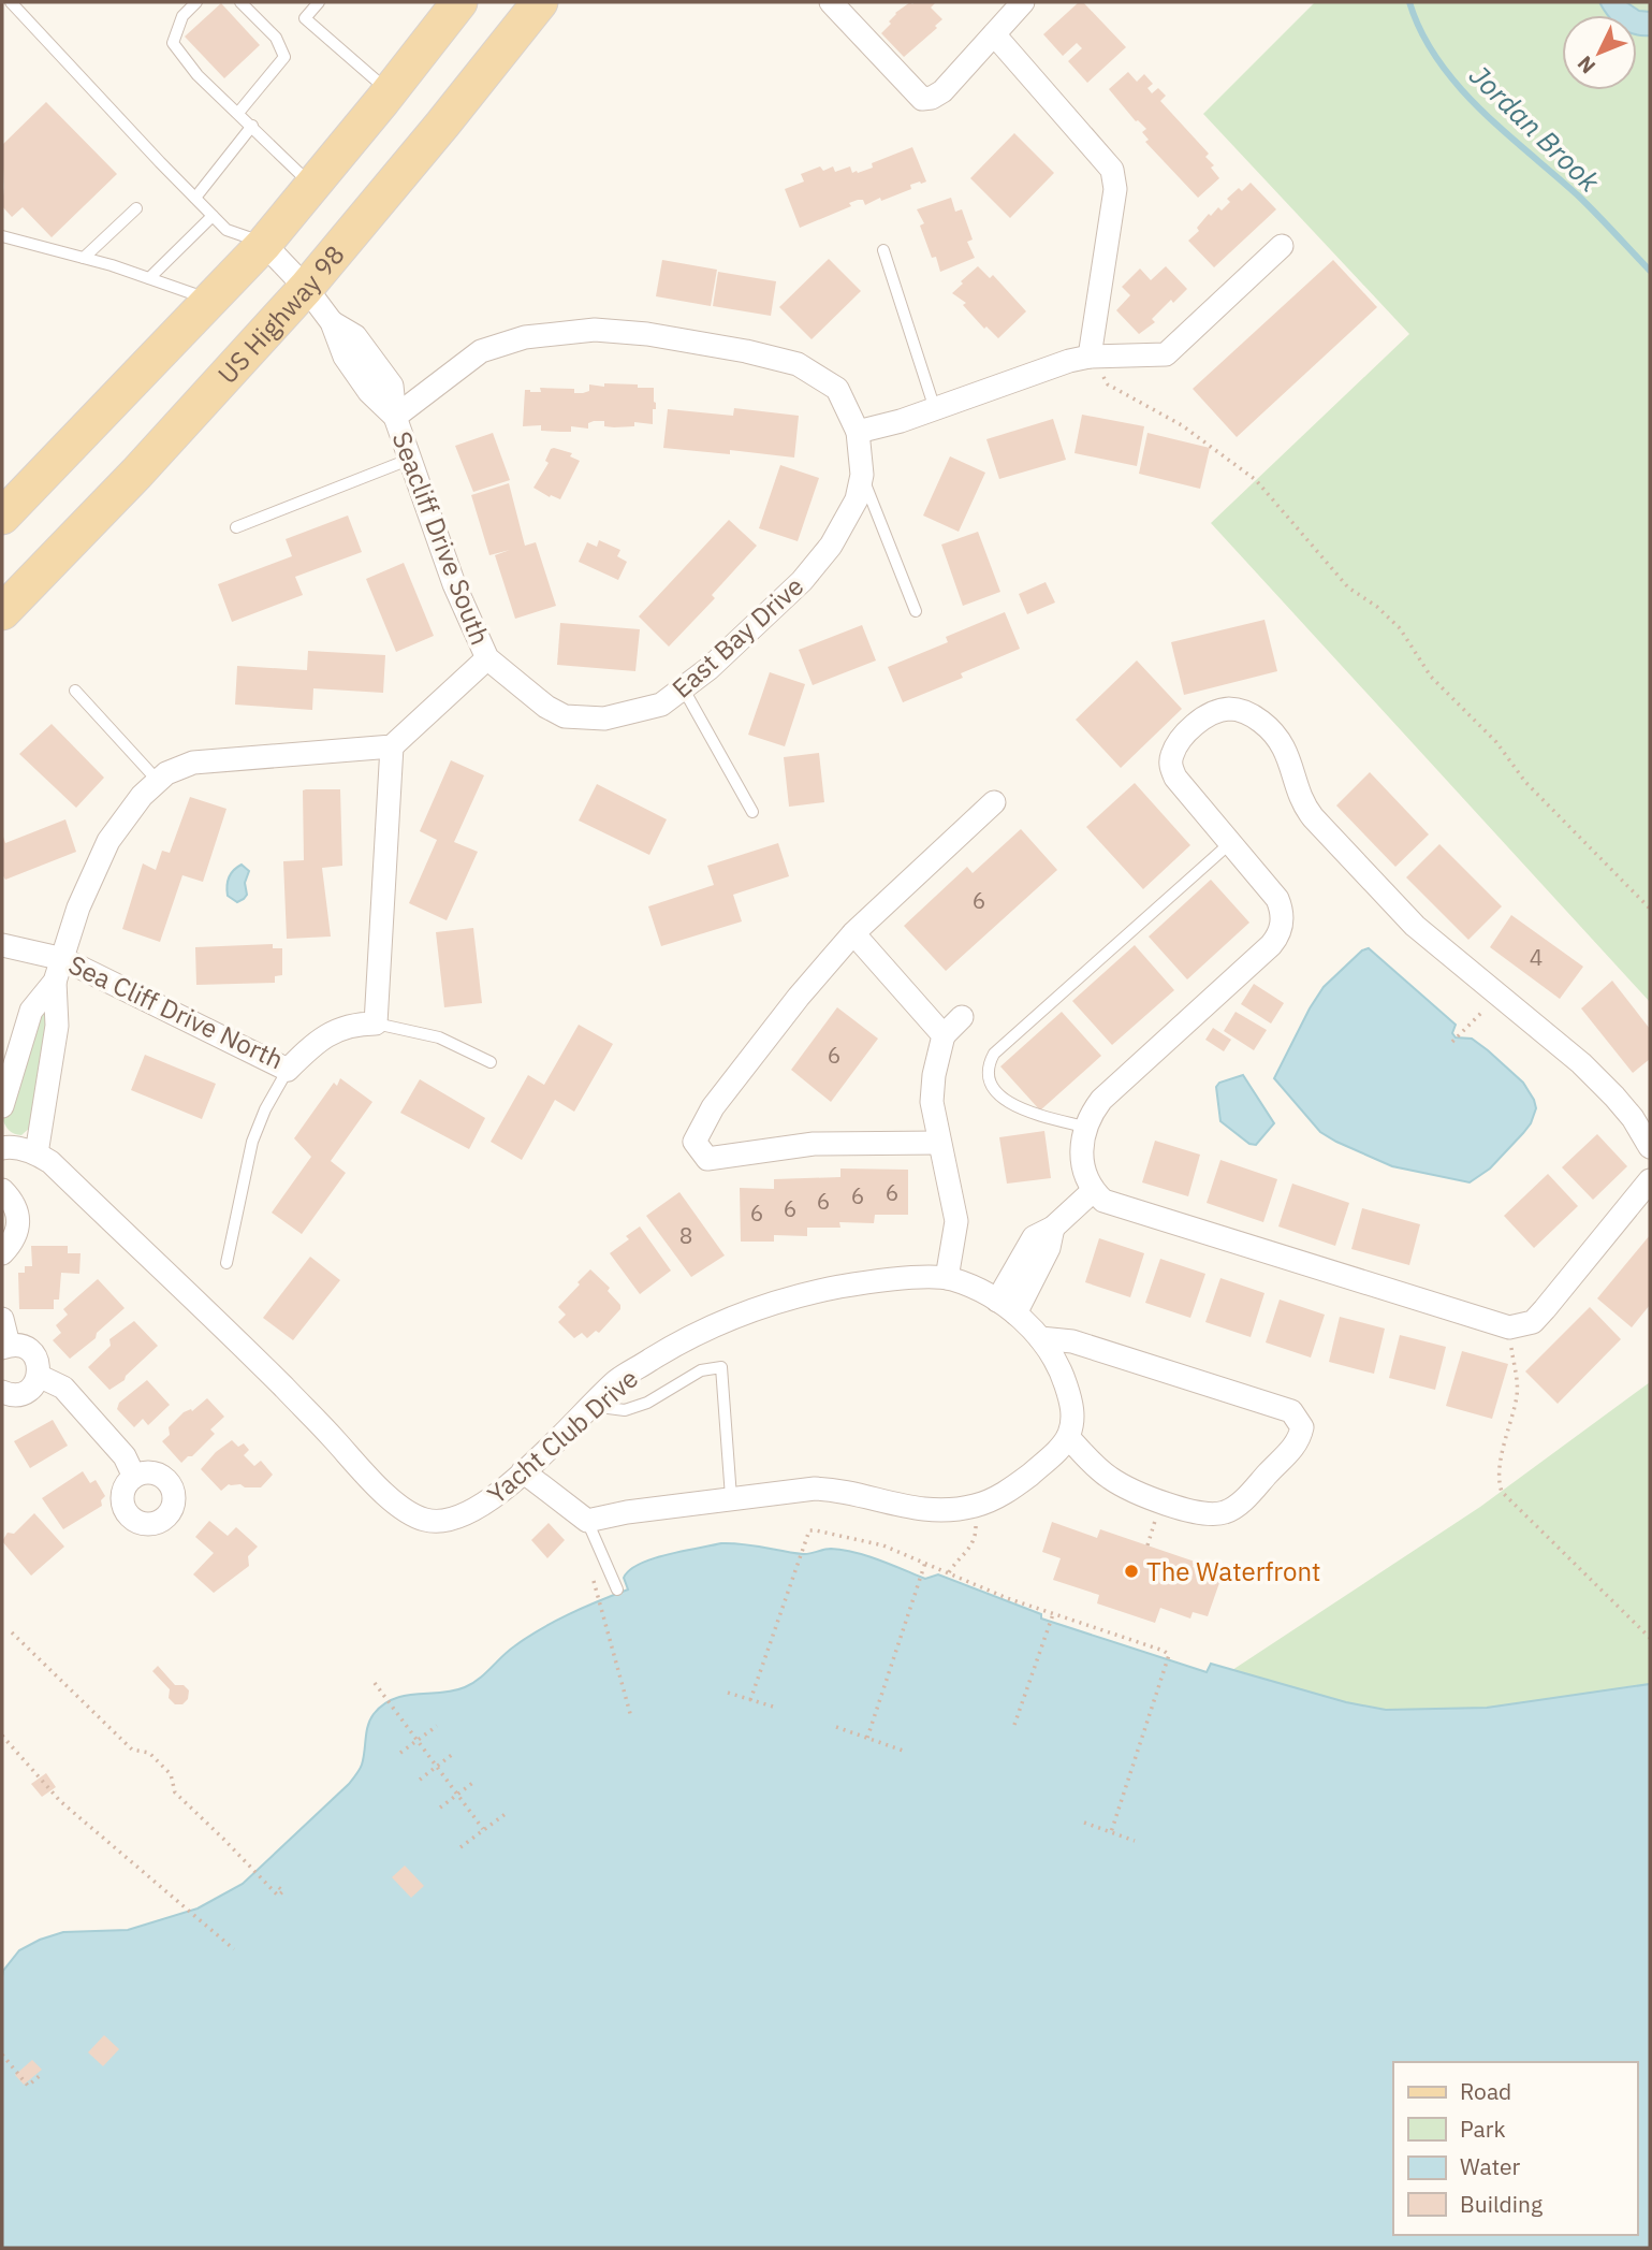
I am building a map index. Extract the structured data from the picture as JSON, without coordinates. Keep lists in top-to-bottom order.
{
  "streets": {
    "main road": ["US Highway 98"],
    "street": [
      "Seacliff Drive South",
      "East Bay Drive",
      "Sea Cliff Drive North",
      "Yacht Club Drive"
    ]
  },
  "crossings": [
    ["US Highway 98", "Seacliff Drive South"],
    ["Seacliff Drive South", "East Bay Drive"],
    ["Sea Cliff Drive North", "Yacht Club Drive"]
  ],
  "water": ["Jordan Brook"],
  "places": ["The Waterfront"],
  "house_numbers": [
    "6",
    "4",
    "6",
    "6",
    "6",
    "6",
    "6",
    "6",
    "8"
  ],
  "legend": [
    "Road",
    "Park",
    "Water",
    "Building"
  ],
  "north": "bottom left"
}
